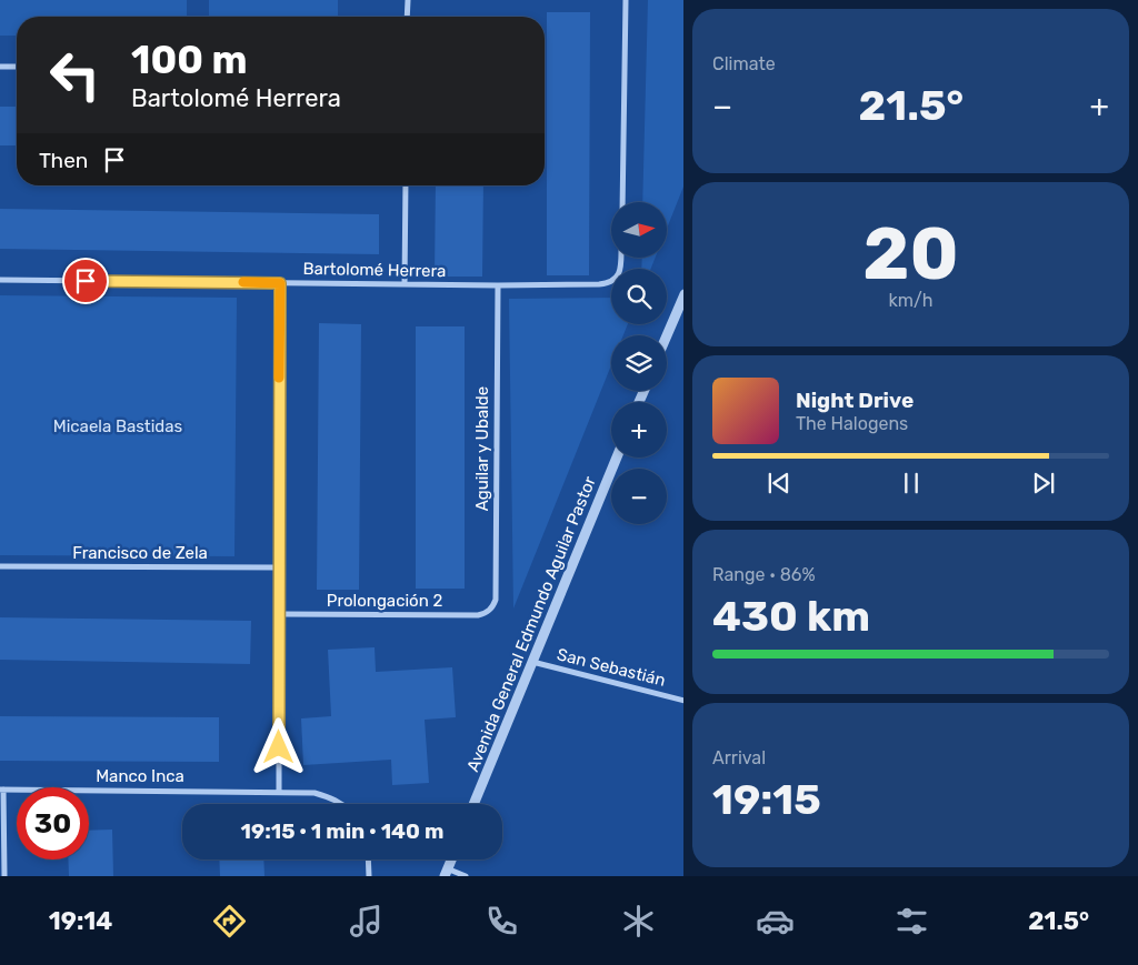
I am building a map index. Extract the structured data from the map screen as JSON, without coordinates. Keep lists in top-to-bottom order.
{
  "streets": {
    "street": [
      "Bartolomé Herrera",
      "Aguilar y Ubalde",
      "Francisco de Zela",
      "Prolongación 2",
      "Avenida General Edmundo Aguilar Pastor",
      "San Sebastián",
      "Manco Inca"
    ]
  },
  "crossings": [
    ["Bartolomé Herrera", "Aguilar y Ubalde"],
    ["Aguilar y Ubalde", "Prolongación 2"],
    ["Avenida General Edmundo Aguilar Pastor", "San Sebastián"]
  ],
  "parks": ["Micaela Bastidas"],
  "north": "right",
  "page": {
    "tile": [
      "Climate",
      ["20", "km/h"],
      ["Range · 86%", "430 km"],
      ["Arrival", "19:15"]
    ],
    "turn": ["100 m", "Bartolomé Herrera"],
    "heat": ["−", "21.5°", "+"],
    "then": "Then",
    "map_buttons": ["+", "−"],
    "song": ["Night Drive", "The Halogens"],
    "limit": "30",
    "trip": "19:15 · 1 min · 140 m",
    "tabs": ["19:14", "21.5°"]
  }
}
